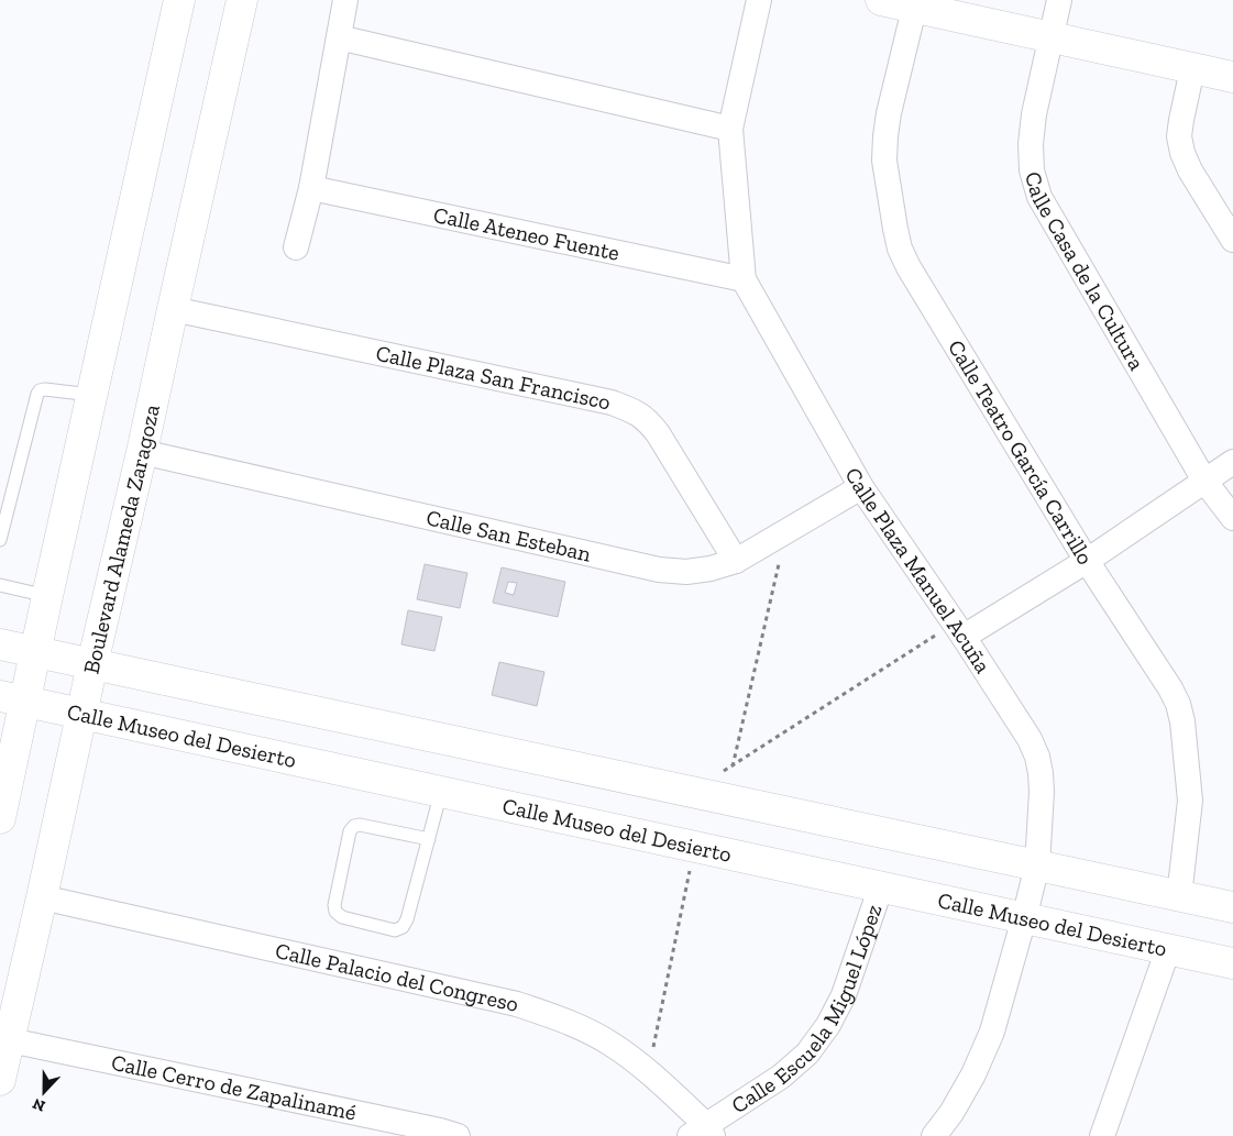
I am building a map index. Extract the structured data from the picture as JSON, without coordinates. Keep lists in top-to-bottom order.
{
  "streets": {
    "street": [
      "Calle Ateneo Fuente",
      "Calle Casa de la Cultura",
      "Calle Plaza San Francisco",
      "Calle Teatro García Carrillo",
      "Calle San Esteban",
      "Boulevard Alameda Zaragoza",
      "Calle Plaza Manuel Acuña",
      "Calle Museo del Desierto",
      "Calle Palacio del Congreso",
      "Calle Escuela Miguel López",
      "Calle Cerro de Zapalinamé"
    ]
  },
  "crossings": [
    ["Calle Ateneo Fuente", "Calle Plaza Manuel Acuña"],
    ["Calle Plaza San Francisco", "Calle San Esteban"],
    ["Calle Plaza San Francisco", "Boulevard Alameda Zaragoza"],
    ["Calle San Esteban", "Boulevard Alameda Zaragoza"],
    ["Calle San Esteban", "Calle Plaza Manuel Acuña"],
    ["Boulevard Alameda Zaragoza", "Calle Museo del Desierto"],
    ["Boulevard Alameda Zaragoza", "Calle Palacio del Congreso"],
    ["Boulevard Alameda Zaragoza", "Calle Cerro de Zapalinamé"],
    ["Calle Plaza Manuel Acuña", "Calle Museo del Desierto"],
    ["Calle Museo del Desierto", "Calle Escuela Miguel López"],
    ["Calle Palacio del Congreso", "Calle Escuela Miguel López"]
  ],
  "north": "bottom"
}
